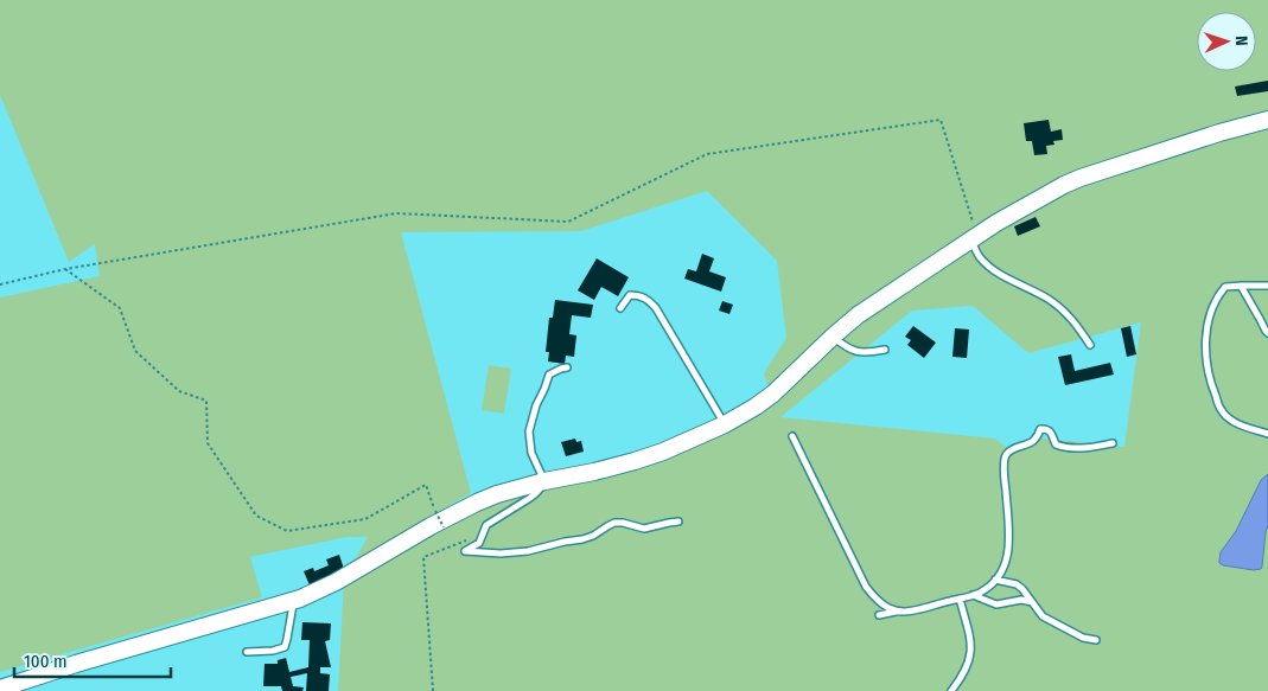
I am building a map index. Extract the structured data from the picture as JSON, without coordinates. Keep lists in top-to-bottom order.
{
  "scale_bar": "100 m",
  "north": "right"
}
